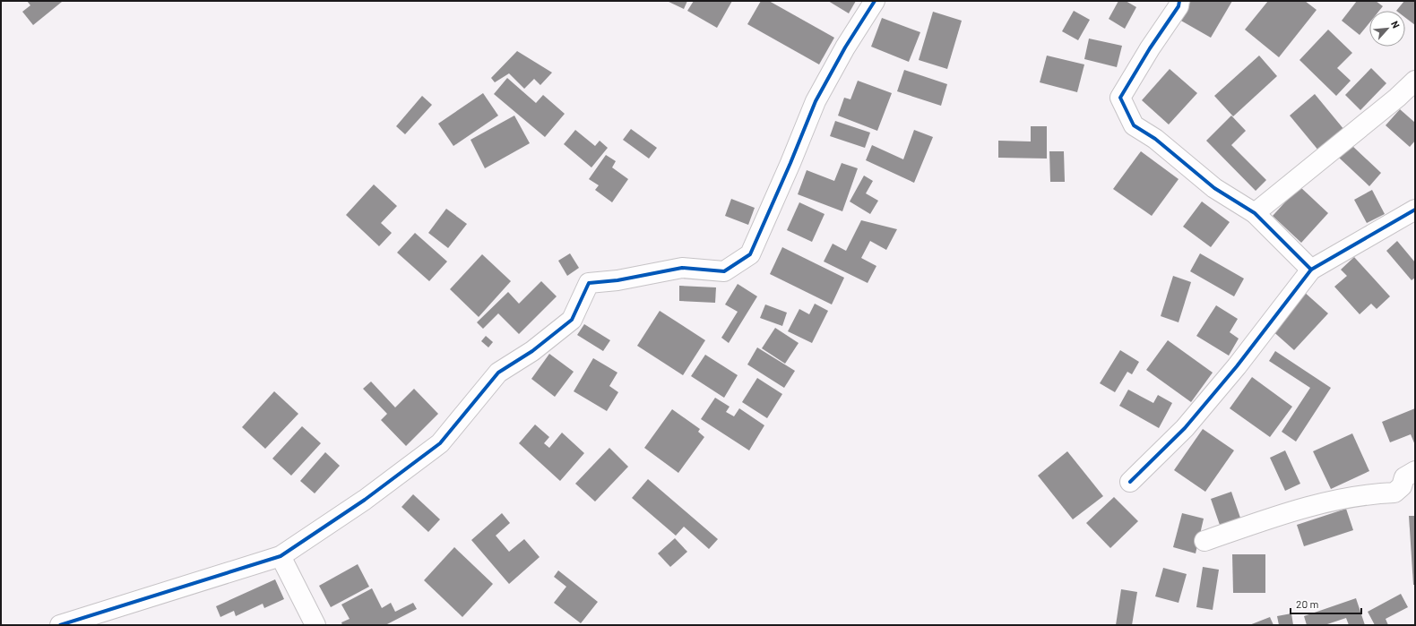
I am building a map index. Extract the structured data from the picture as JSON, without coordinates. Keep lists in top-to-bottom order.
{
  "scale_bar": "20 m",
  "north": "top right"
}
